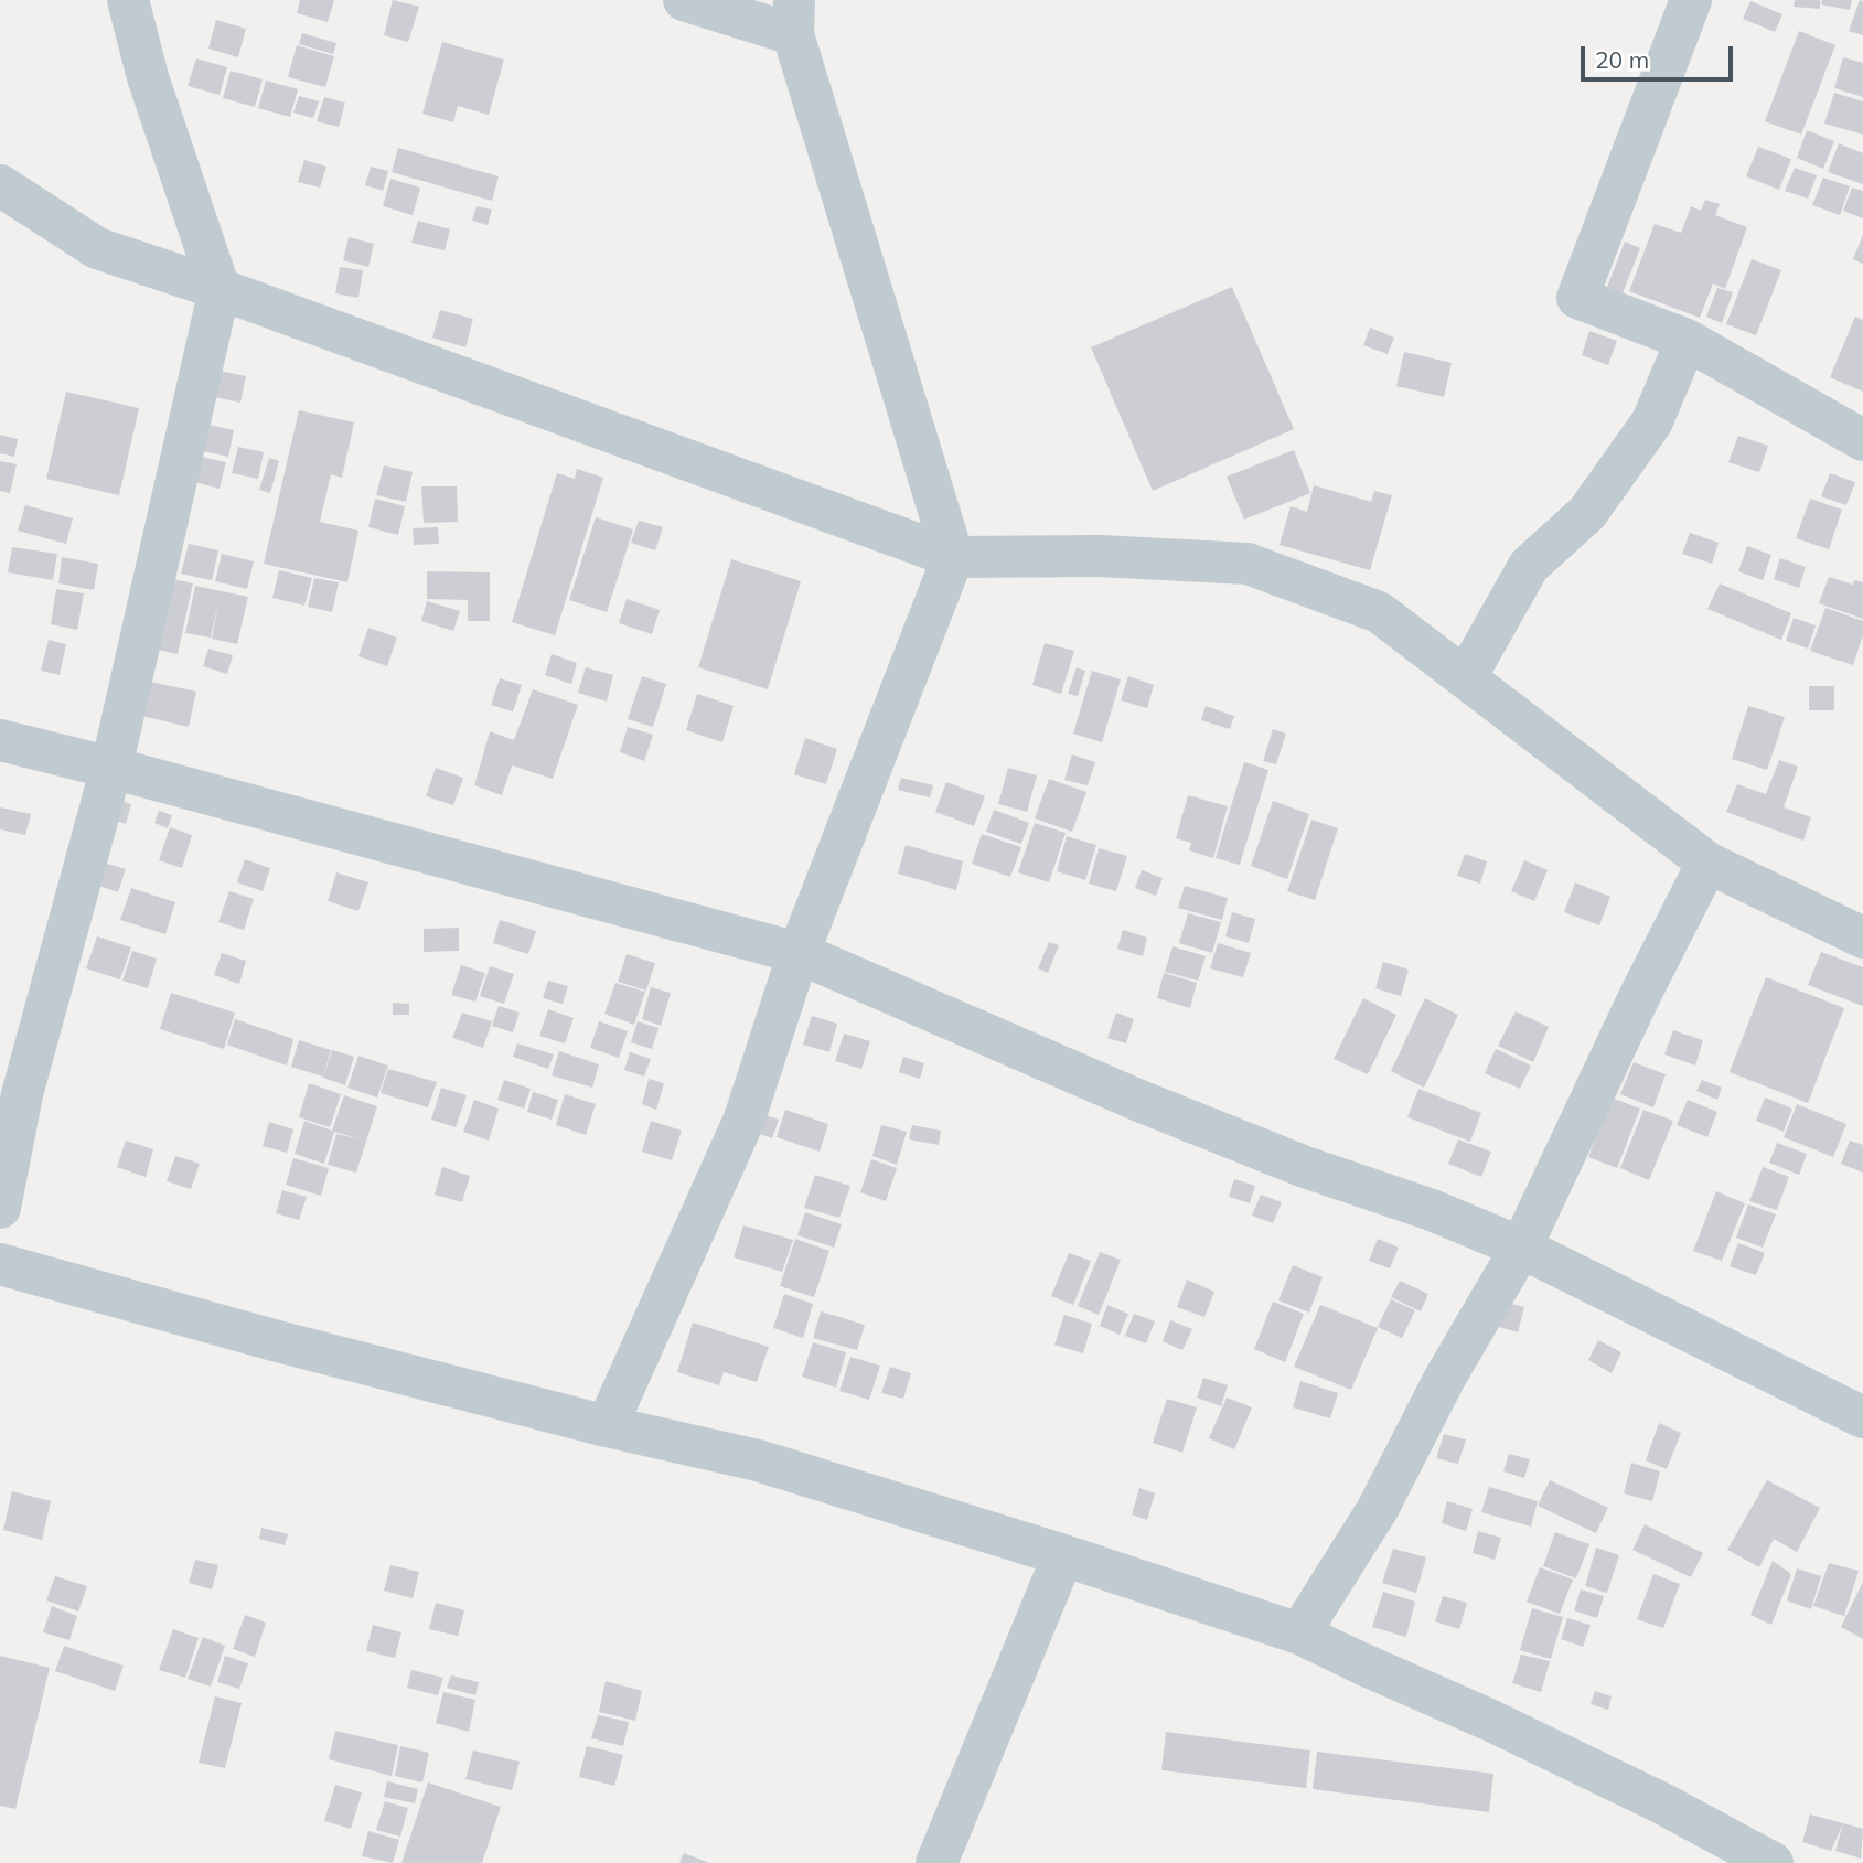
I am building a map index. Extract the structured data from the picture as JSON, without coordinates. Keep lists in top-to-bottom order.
{
  "scale_bar": "20 m"
}
